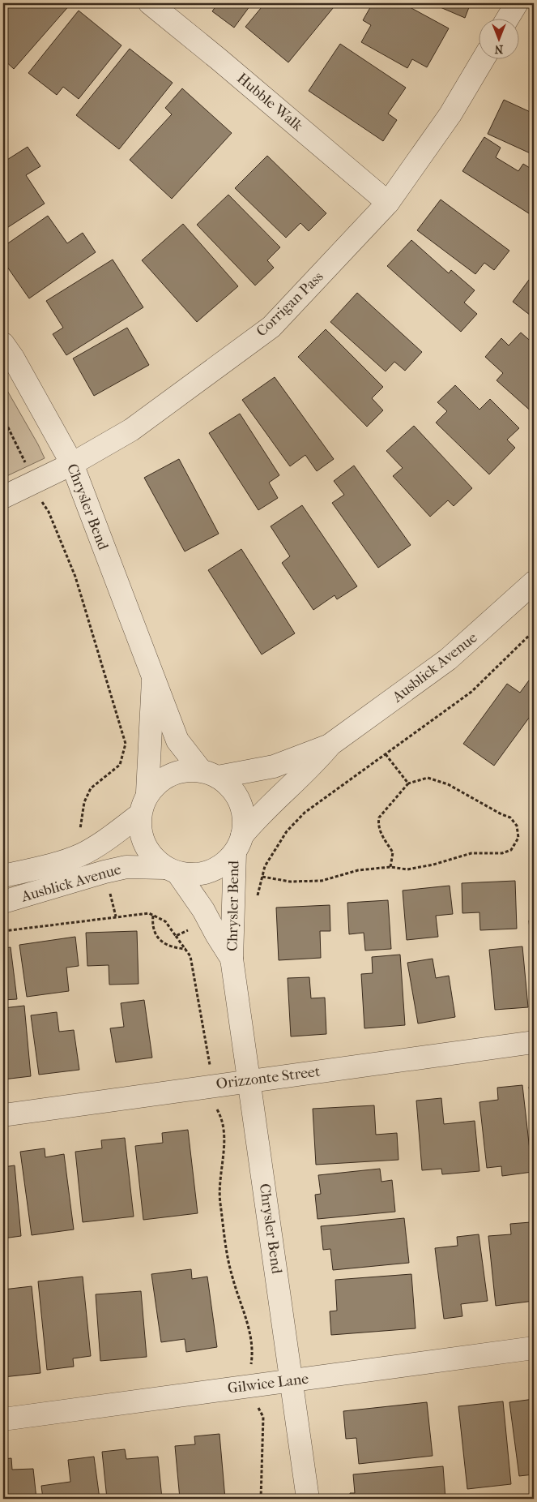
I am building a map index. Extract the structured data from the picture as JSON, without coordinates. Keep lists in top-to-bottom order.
{
  "streets": {
    "street": [
      "Hubble Walk",
      "Corrigan Pass",
      "Chrysler Bend",
      "Ausblick Avenue",
      "Orizzonte Street",
      "Gilwice Lane"
    ]
  },
  "crossings": [
    ["Hubble Walk", "Corrigan Pass"],
    ["Corrigan Pass", "Chrysler Bend"],
    ["Chrysler Bend", "Ausblick Avenue"],
    ["Chrysler Bend", "Orizzonte Street"],
    ["Chrysler Bend", "Gilwice Lane"]
  ],
  "north": "bottom"
}
